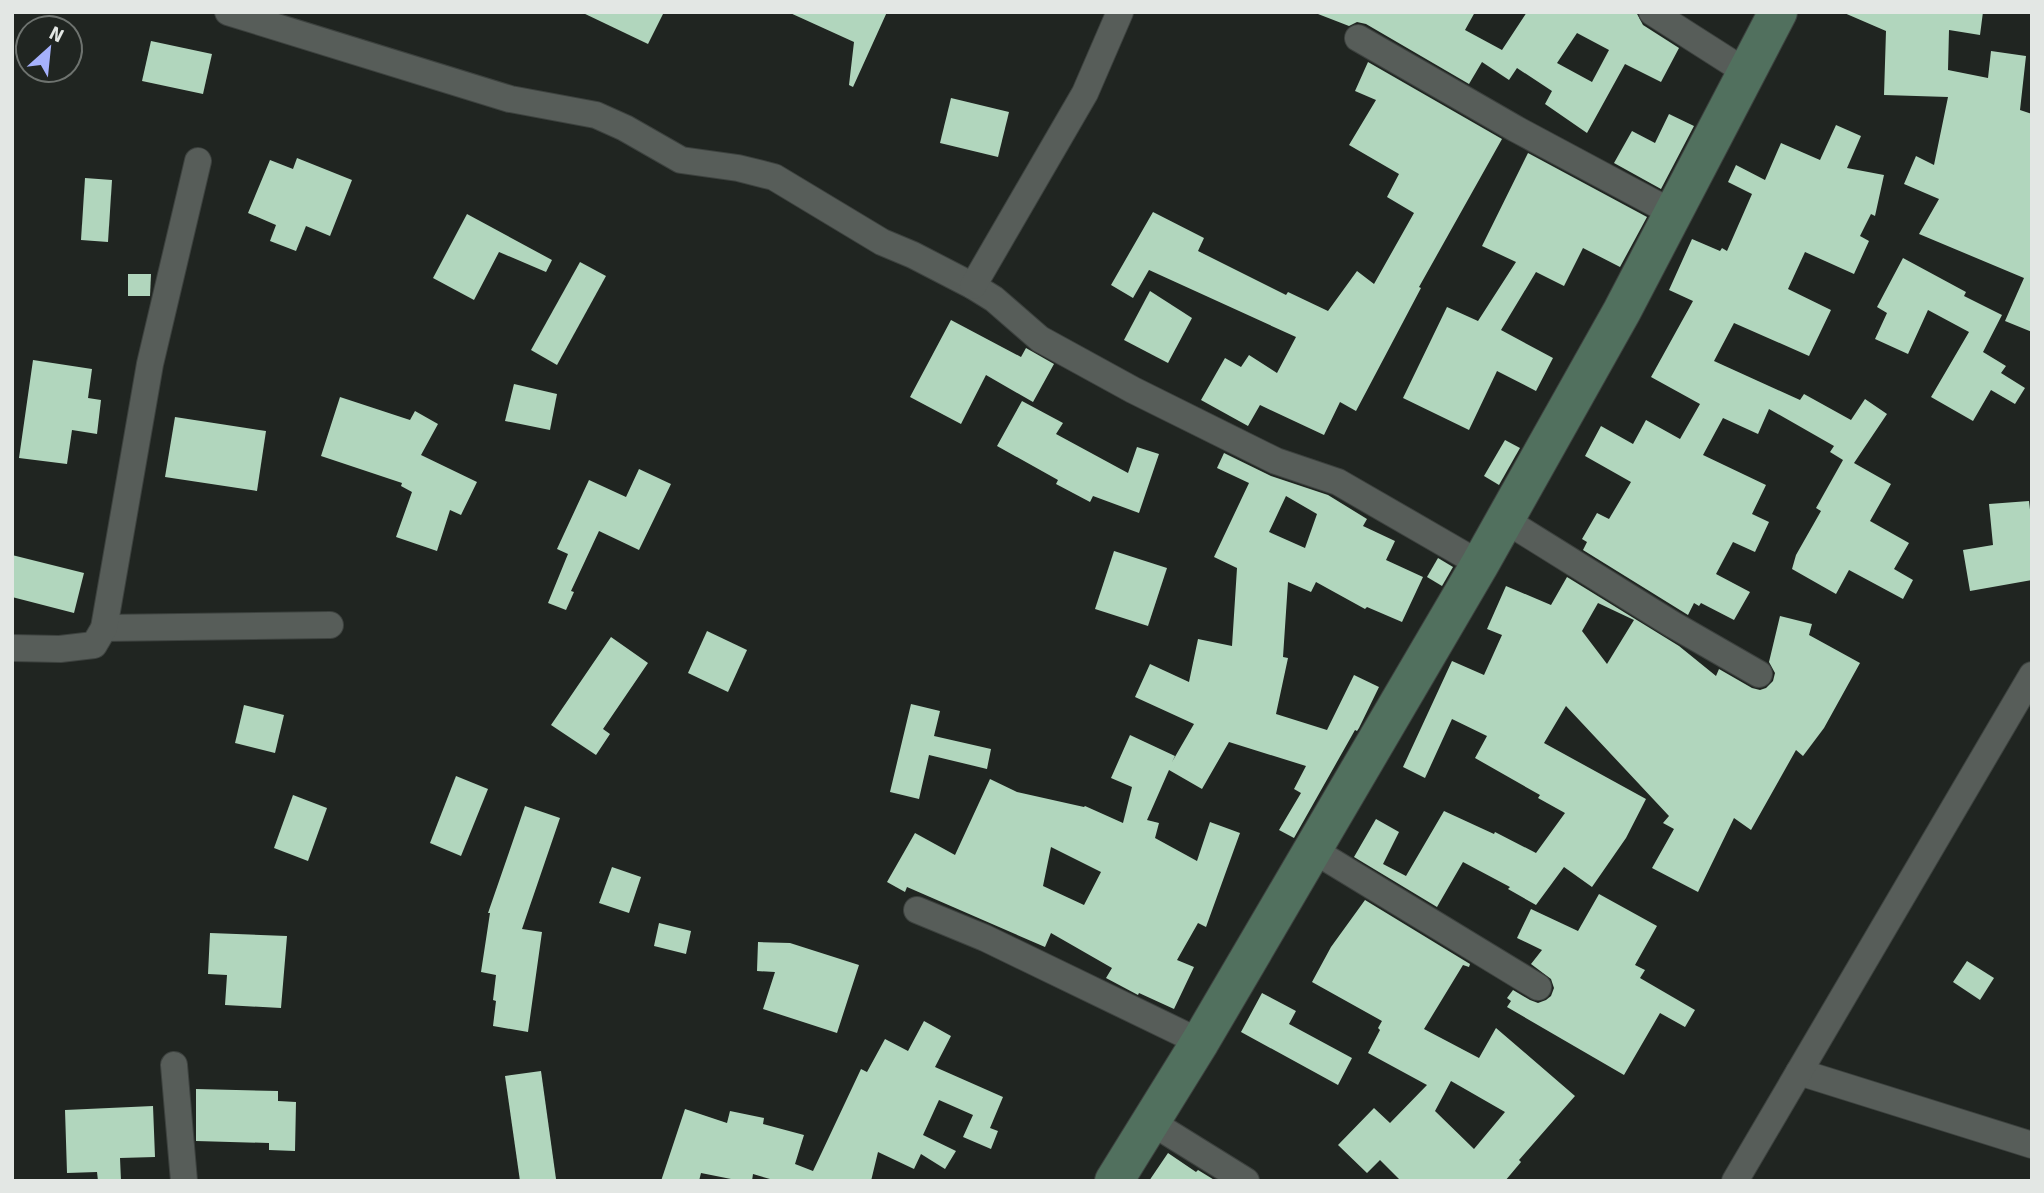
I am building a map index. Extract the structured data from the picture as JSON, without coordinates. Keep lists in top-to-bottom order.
{
  "north": "top right"
}
